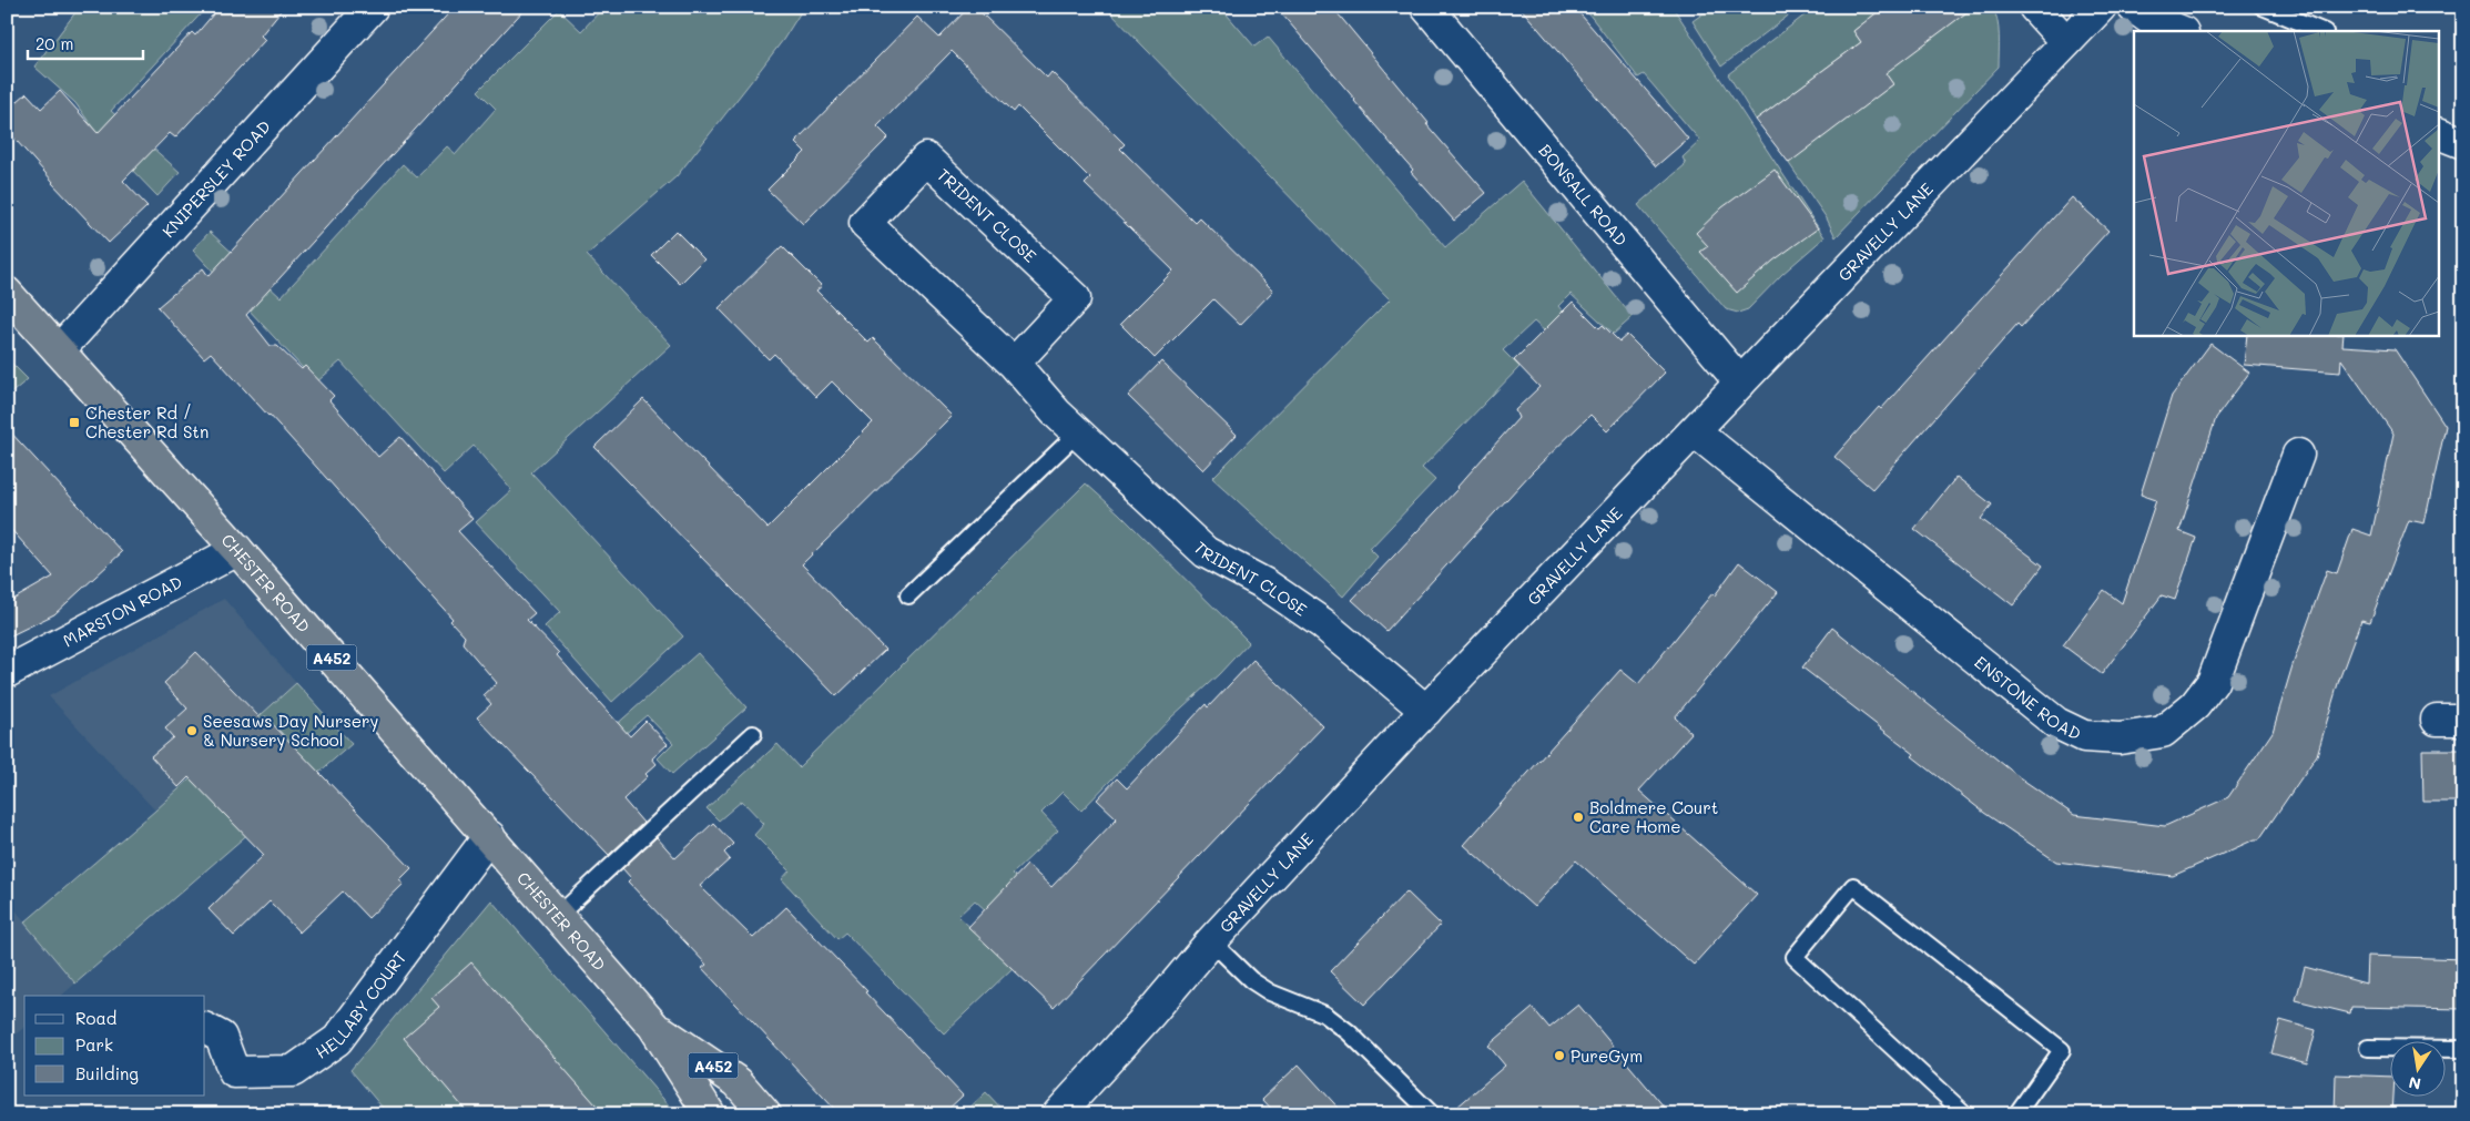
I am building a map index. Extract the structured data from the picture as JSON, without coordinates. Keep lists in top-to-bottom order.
{
  "streets": {
    "highway": ["CHESTER ROAD", "A452"],
    "street": [
      "KNIPERSLEY ROAD",
      "BONSALL ROAD",
      "TRIDENT CLOSE",
      "GRAVELLY LANE",
      "MARSTON ROAD",
      "ENSTONE ROAD",
      "HELLABY COURT"
    ]
  },
  "crossings": [
    ["KNIPERSLEY ROAD", "CHESTER ROAD"],
    ["BONSALL ROAD", "GRAVELLY LANE"],
    ["TRIDENT CLOSE", "GRAVELLY LANE"],
    ["GRAVELLY LANE", "ENSTONE ROAD"],
    ["CHESTER ROAD", "MARSTON ROAD"],
    ["CHESTER ROAD", "HELLABY COURT"]
  ],
  "places": {
    "transit": ["Chester Rd / Chester Rd Stn"],
    "other": ["Seesaws Day Nursery & Nursery School", "Boldmere Court Care Home", "PureGym"]
  },
  "legend": ["Road", "Park", "Building"],
  "scale_bar": "20 m",
  "north": "bottom"
}
